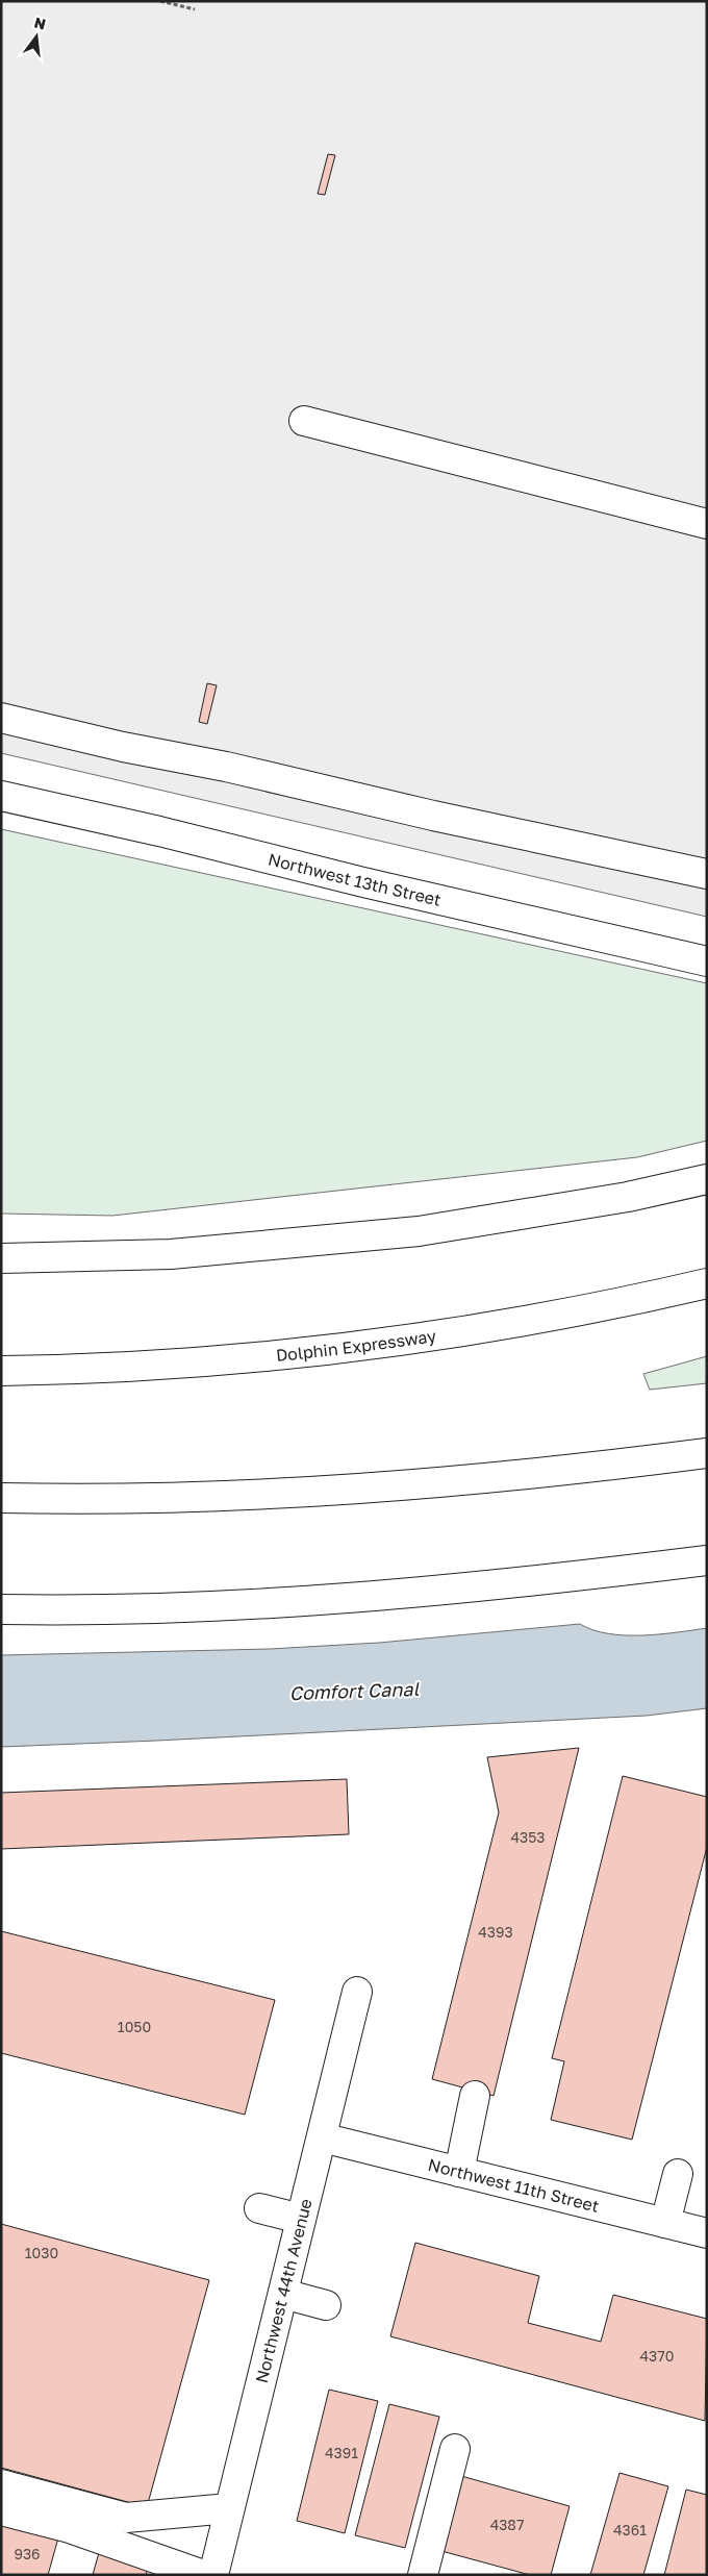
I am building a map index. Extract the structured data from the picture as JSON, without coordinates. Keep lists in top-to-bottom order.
{
  "streets": {
    "main road": [
      "Northwest 13th Street",
      "Dolphin Expressway",
      "Northwest 11th Street",
      "Northwest 44th Avenue"
    ]
  },
  "crossings": [
    ["Northwest 11th Street", "Northwest 44th Avenue"]
  ],
  "water": ["Comfort Canal"],
  "house_numbers": [
    "4353",
    "4393",
    "1050",
    "1030",
    "4370",
    "4391",
    "4387",
    "4361",
    "936"
  ],
  "north": "top"
}
